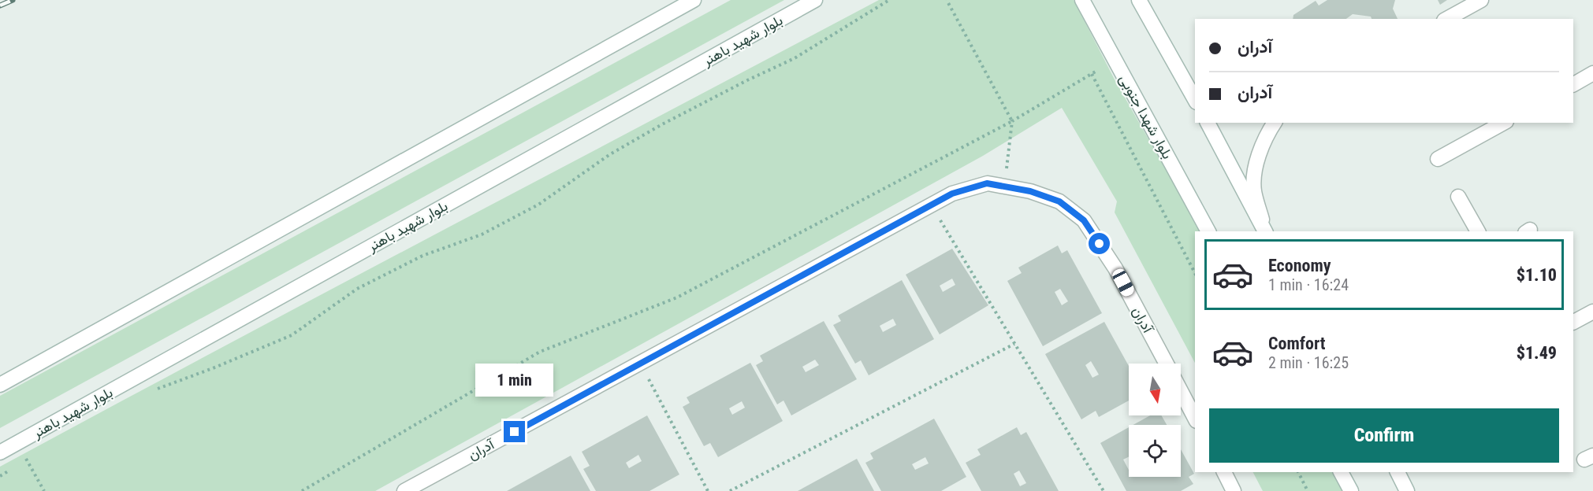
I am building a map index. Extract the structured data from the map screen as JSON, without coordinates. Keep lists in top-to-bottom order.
{
  "streets": {
    "street": ["بلوار شهید باهنر", "بلوار شهدا جنوبی", "آدران"]
  },
  "north": "bottom",
  "page": {
    "banner": ["آدران", "آدران"],
    "list": [
      {
        "name": "Economy",
        "note": "1 min · 16:24",
        "value": "$1.10"
      },
      {
        "name": "Comfort",
        "note": "2 min · 16:25",
        "value": "$1.49"
      }
    ],
    "bubble": "1 min",
    "buttons": "Confirm"
  }
}
